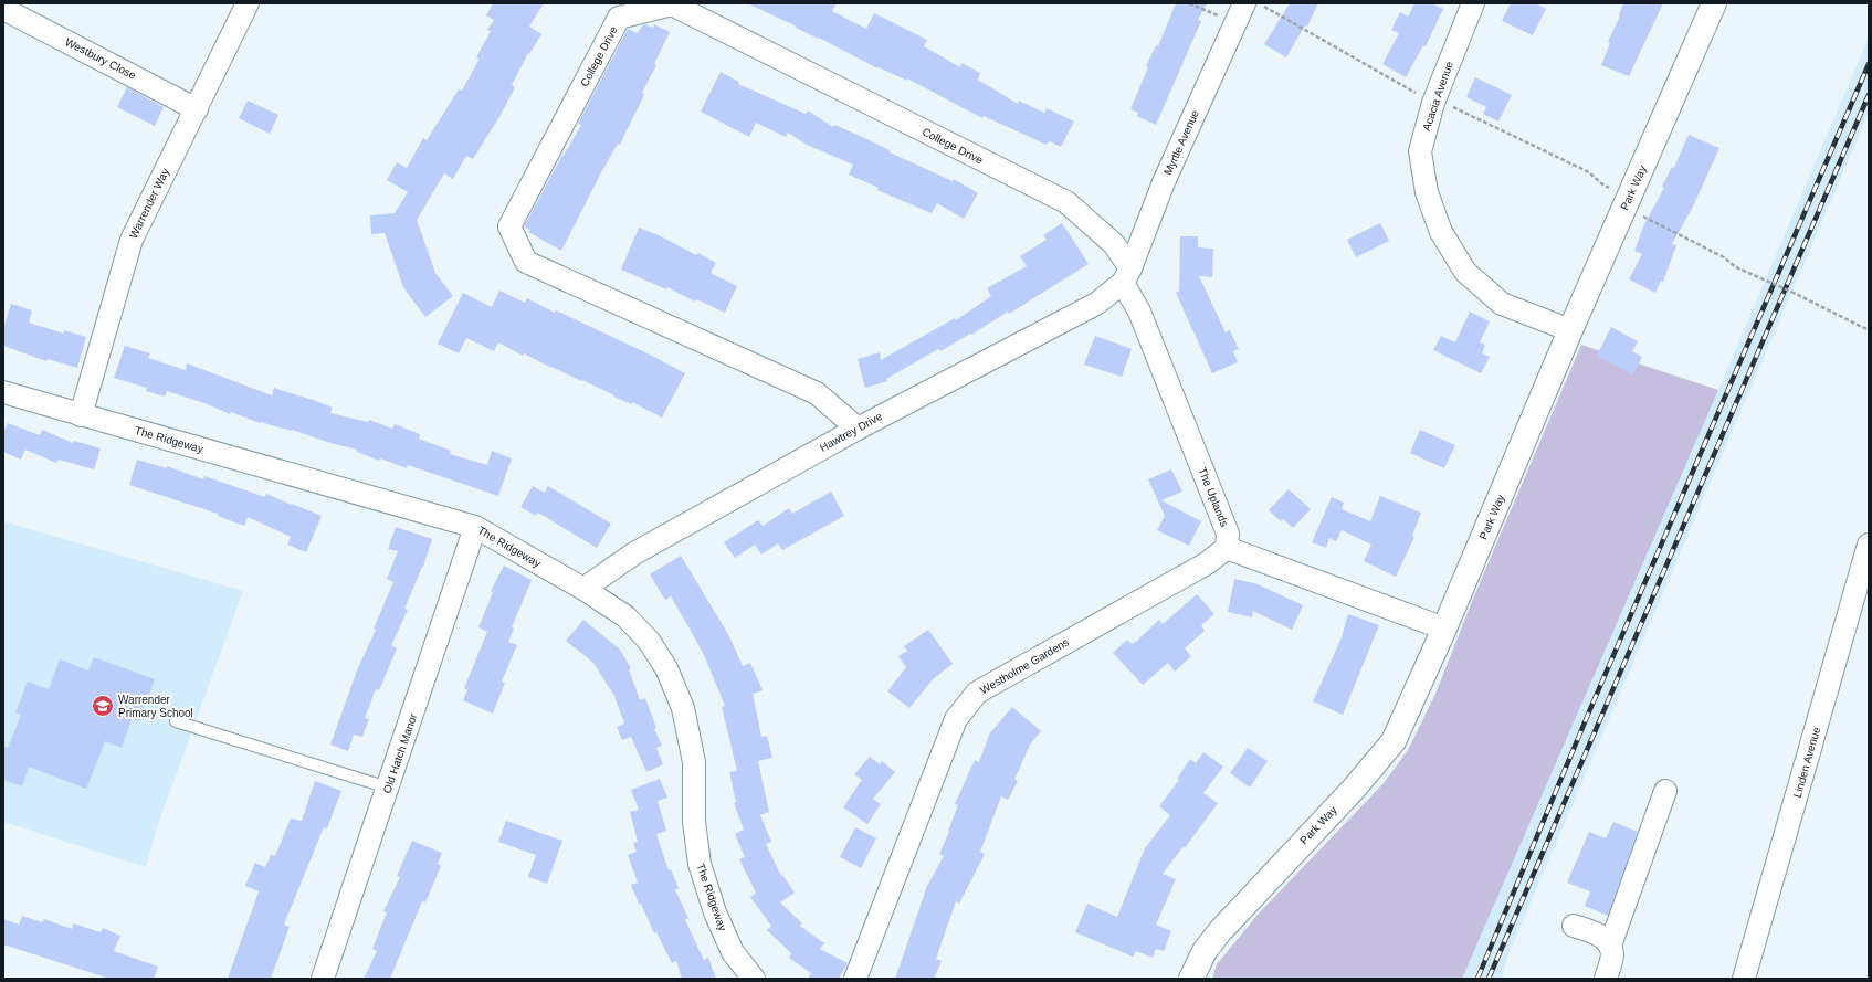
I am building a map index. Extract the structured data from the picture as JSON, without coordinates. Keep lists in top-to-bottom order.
{
  "streets": {
    "street": [
      "College Drive",
      "Westbury Close",
      "Acacia Avenue",
      "Myrtle Avenue",
      "Park Way",
      "Warrender Way",
      "Hawtrey Drive",
      "The Ridgeway",
      "The Uplands",
      "Westholme Gardens",
      "Old Hatch Manor",
      "Linden Avenue"
    ]
  },
  "crossings": [
    ["College Drive", "Myrtle Avenue"],
    ["College Drive", "Hawtrey Drive"],
    ["College Drive", "The Uplands"],
    ["Westbury Close", "Warrender Way"],
    ["Acacia Avenue", "Park Way"],
    ["Myrtle Avenue", "Hawtrey Drive"],
    ["Myrtle Avenue", "The Uplands"],
    ["Warrender Way", "The Ridgeway"],
    ["Hawtrey Drive", "The Ridgeway"],
    ["Hawtrey Drive", "The Uplands"],
    ["The Ridgeway", "Old Hatch Manor"],
    ["The Uplands", "Westholme Gardens"]
  ],
  "places": {
    "school or university": ["Warrender Primary School"]
  }
}
